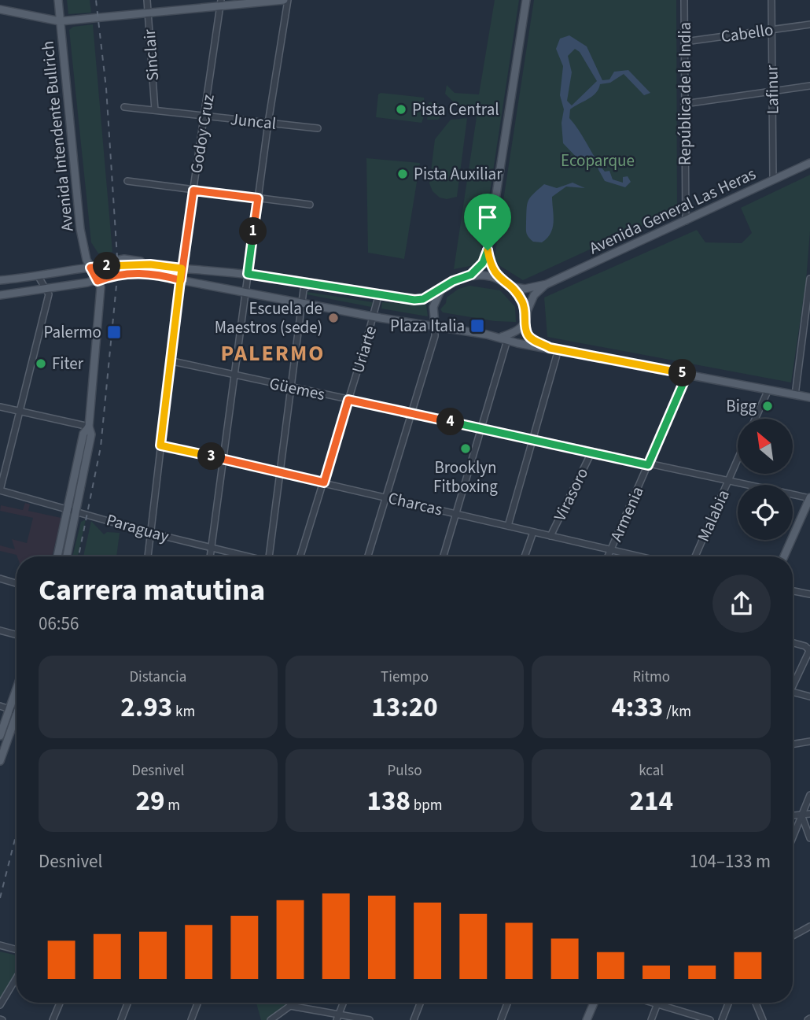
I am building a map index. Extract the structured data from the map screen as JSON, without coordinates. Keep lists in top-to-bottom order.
{
  "streets": {
    "main road": ["Avenida Intendente Bullrich", "Avenida General Las Heras"],
    "street": [
      "Cabello",
      "Sinclair",
      "Lafinur",
      "República de la India",
      "Juncal",
      "Godoy Cruz",
      "Uriarte",
      "Güemes",
      "Virasoro",
      "Charcas",
      "Armenia",
      "Malabia",
      "Paraguay"
    ]
  },
  "crossings": [
    ["Cabello", "Lafinur"],
    ["Cabello", "República de la India"],
    ["Sinclair", "Juncal"],
    ["Lafinur", "Avenida General Las Heras"],
    ["República de la India", "Avenida General Las Heras"],
    ["Juncal", "Godoy Cruz"],
    ["Godoy Cruz", "Güemes"],
    ["Godoy Cruz", "Charcas"],
    ["Godoy Cruz", "Paraguay"],
    ["Uriarte", "Güemes"],
    ["Uriarte", "Charcas"],
    ["Güemes", "Virasoro"],
    ["Güemes", "Armenia"],
    ["Güemes", "Malabia"],
    ["Virasoro", "Charcas"],
    ["Charcas", "Armenia"]
  ],
  "districts": ["PALERMO"],
  "parks": ["Ecoparque"],
  "places": {
    "other": [
      "Pista Central",
      "Pista Auxiliar",
      "Escuela de Maestros (sede)",
      "Fiter",
      "Bigg",
      "Brooklyn Fitboxing"
    ],
    "transit": ["Plaza Italia", "Palermo"]
  },
  "north": "top left",
  "page": {
    "pins": [
      "1",
      "2",
      "5",
      "4",
      "3"
    ],
    "heading": ["Carrera matutina", "06:56"],
    "stats": [
      ["Distancia", "2.93 km"],
      ["Tiempo", "13:20"],
      ["Ritmo", "4:33 /km"],
      ["Desnivel", "29 m"],
      ["Pulso", "138 bpm"],
      ["kcal", "214"]
    ],
    "chart": ["Desnivel", "104–133 m"]
  }
}
